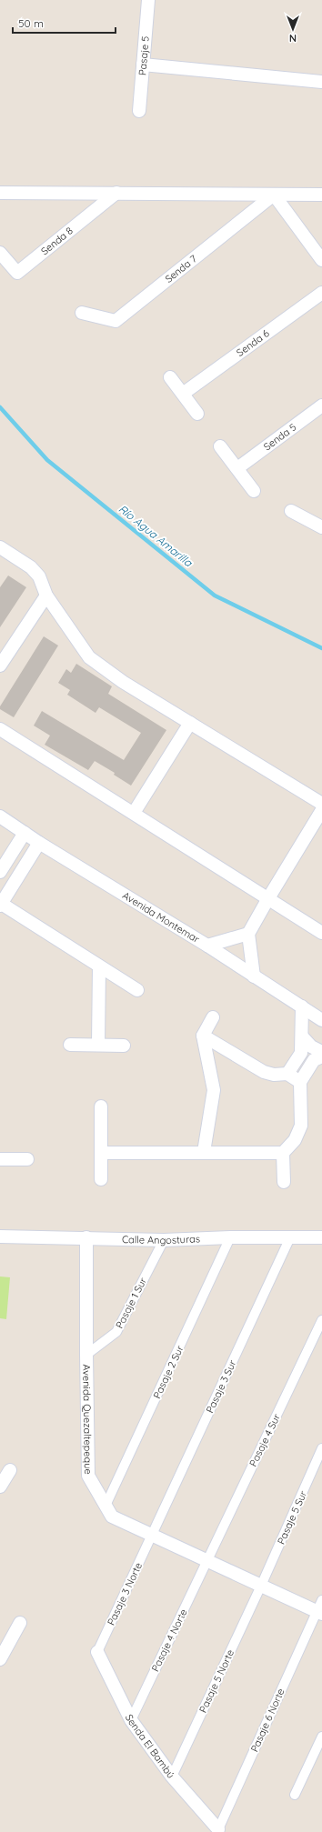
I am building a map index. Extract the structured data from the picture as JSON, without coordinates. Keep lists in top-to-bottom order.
{
  "streets": {
    "street": [
      "Pasaje 5",
      "Senda 8",
      "Senda 7",
      "Senda 6",
      "Senda 5",
      "Avenida Montemar",
      "Calle Angosturas",
      "Pasaje 1 Sur",
      "Pasaje 2 Sur",
      "Pasaje 3 Sur",
      "Avenida Quezaltepeque",
      "Pasaje 4 Sur",
      "Pasaje 5 Sur",
      "Pasaje 3 Norte",
      "Pasaje 4 Norte",
      "Pasaje 5 Norte",
      "Pasaje 6 Norte",
      "Senda El Bambú"
    ]
  },
  "crossings": [
    ["Calle Angosturas", "Pasaje 1 Sur"],
    ["Calle Angosturas", "Pasaje 2 Sur"],
    ["Calle Angosturas", "Pasaje 3 Sur"],
    ["Calle Angosturas", "Avenida Quezaltepeque"],
    ["Pasaje 1 Sur", "Avenida Quezaltepeque"],
    ["Pasaje 2 Sur", "Avenida Quezaltepeque"],
    ["Pasaje 3 Sur", "Avenida Quezaltepeque"],
    ["Pasaje 3 Sur", "Pasaje 3 Norte"],
    ["Avenida Quezaltepeque", "Pasaje 4 Sur"],
    ["Avenida Quezaltepeque", "Pasaje 5 Sur"],
    ["Avenida Quezaltepeque", "Pasaje 3 Norte"],
    ["Avenida Quezaltepeque", "Pasaje 4 Norte"],
    ["Avenida Quezaltepeque", "Pasaje 5 Norte"],
    ["Avenida Quezaltepeque", "Pasaje 6 Norte"],
    ["Pasaje 4 Sur", "Pasaje 4 Norte"],
    ["Pasaje 5 Sur", "Pasaje 5 Norte"],
    ["Pasaje 3 Norte", "Senda El Bambú"],
    ["Pasaje 4 Norte", "Senda El Bambú"],
    ["Pasaje 5 Norte", "Senda El Bambú"],
    ["Pasaje 6 Norte", "Senda El Bambú"]
  ],
  "water": ["Río Agua Amarilla"],
  "scale_bar": "50 m",
  "north": "bottom"
}
